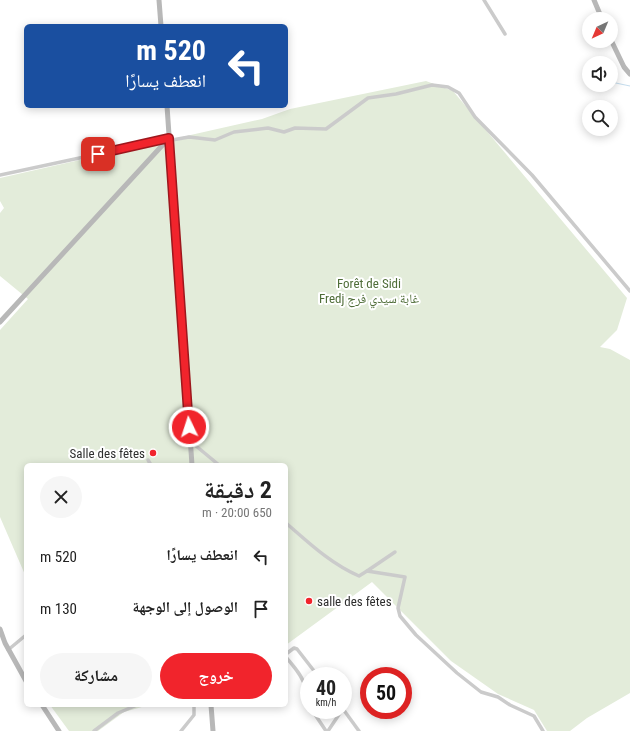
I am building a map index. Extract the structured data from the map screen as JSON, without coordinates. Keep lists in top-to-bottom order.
{
  "parks": ["Forêt de Sidi Fredj غابة سيدي فرج"],
  "places": ["Salle des fêtes", "salle des fêtes"],
  "north": "bottom left",
  "page": {
    "turn": ["520 m", "انعطف يسارًا"],
    "heading": ["2 دقيقة", "650 m · 20:00"],
    "list": [
      {
        "name": "انعطف يسارًا",
        "value": "520 m"
      },
      {
        "name": "الوصول إلى الوجهة",
        "value": "130 m"
      }
    ],
    "buttons": ["خروج", "مشاركة"],
    "speed": "40 km/h",
    "limit": "50"
  }
}
